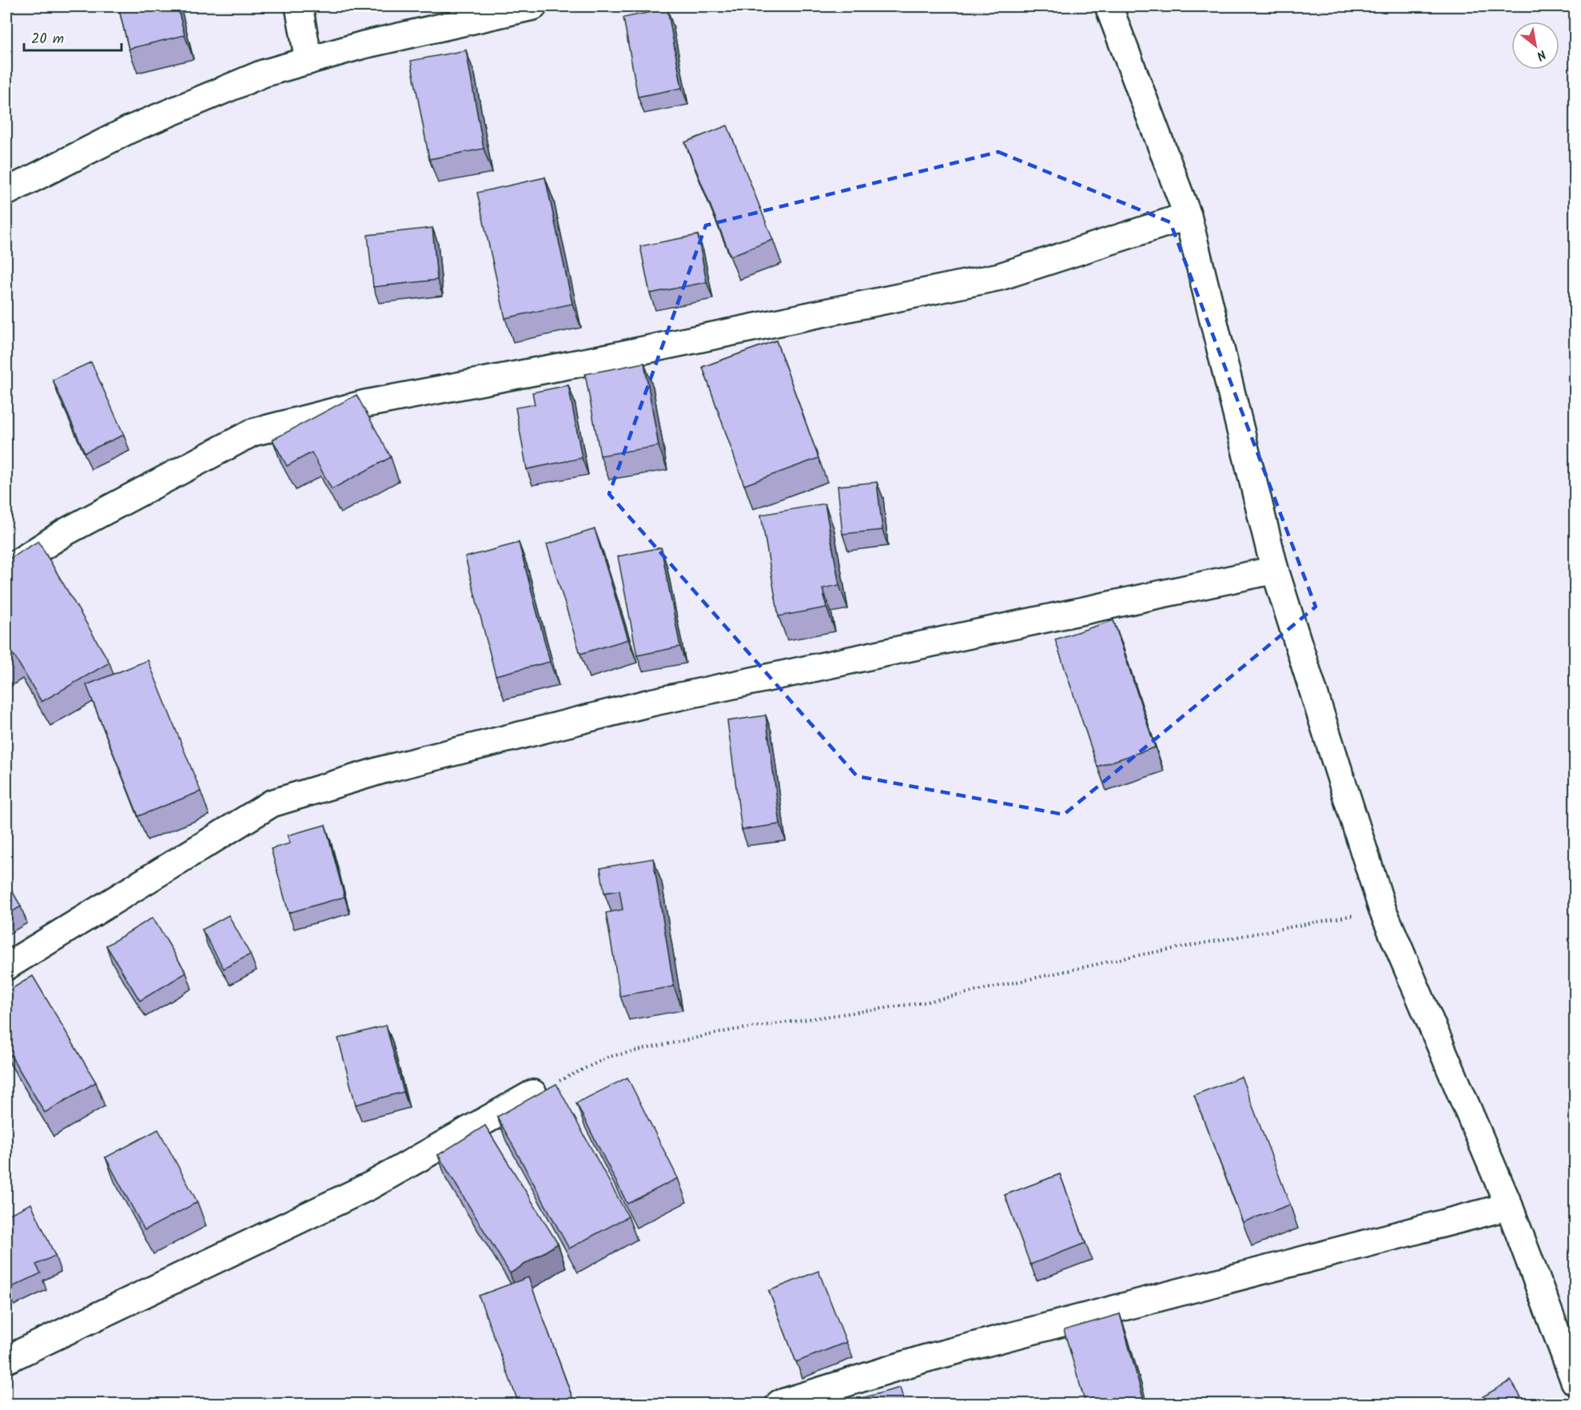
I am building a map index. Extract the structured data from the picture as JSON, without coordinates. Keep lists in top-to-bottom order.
{
  "scale_bar": "20 m",
  "north": "bottom right"
}
